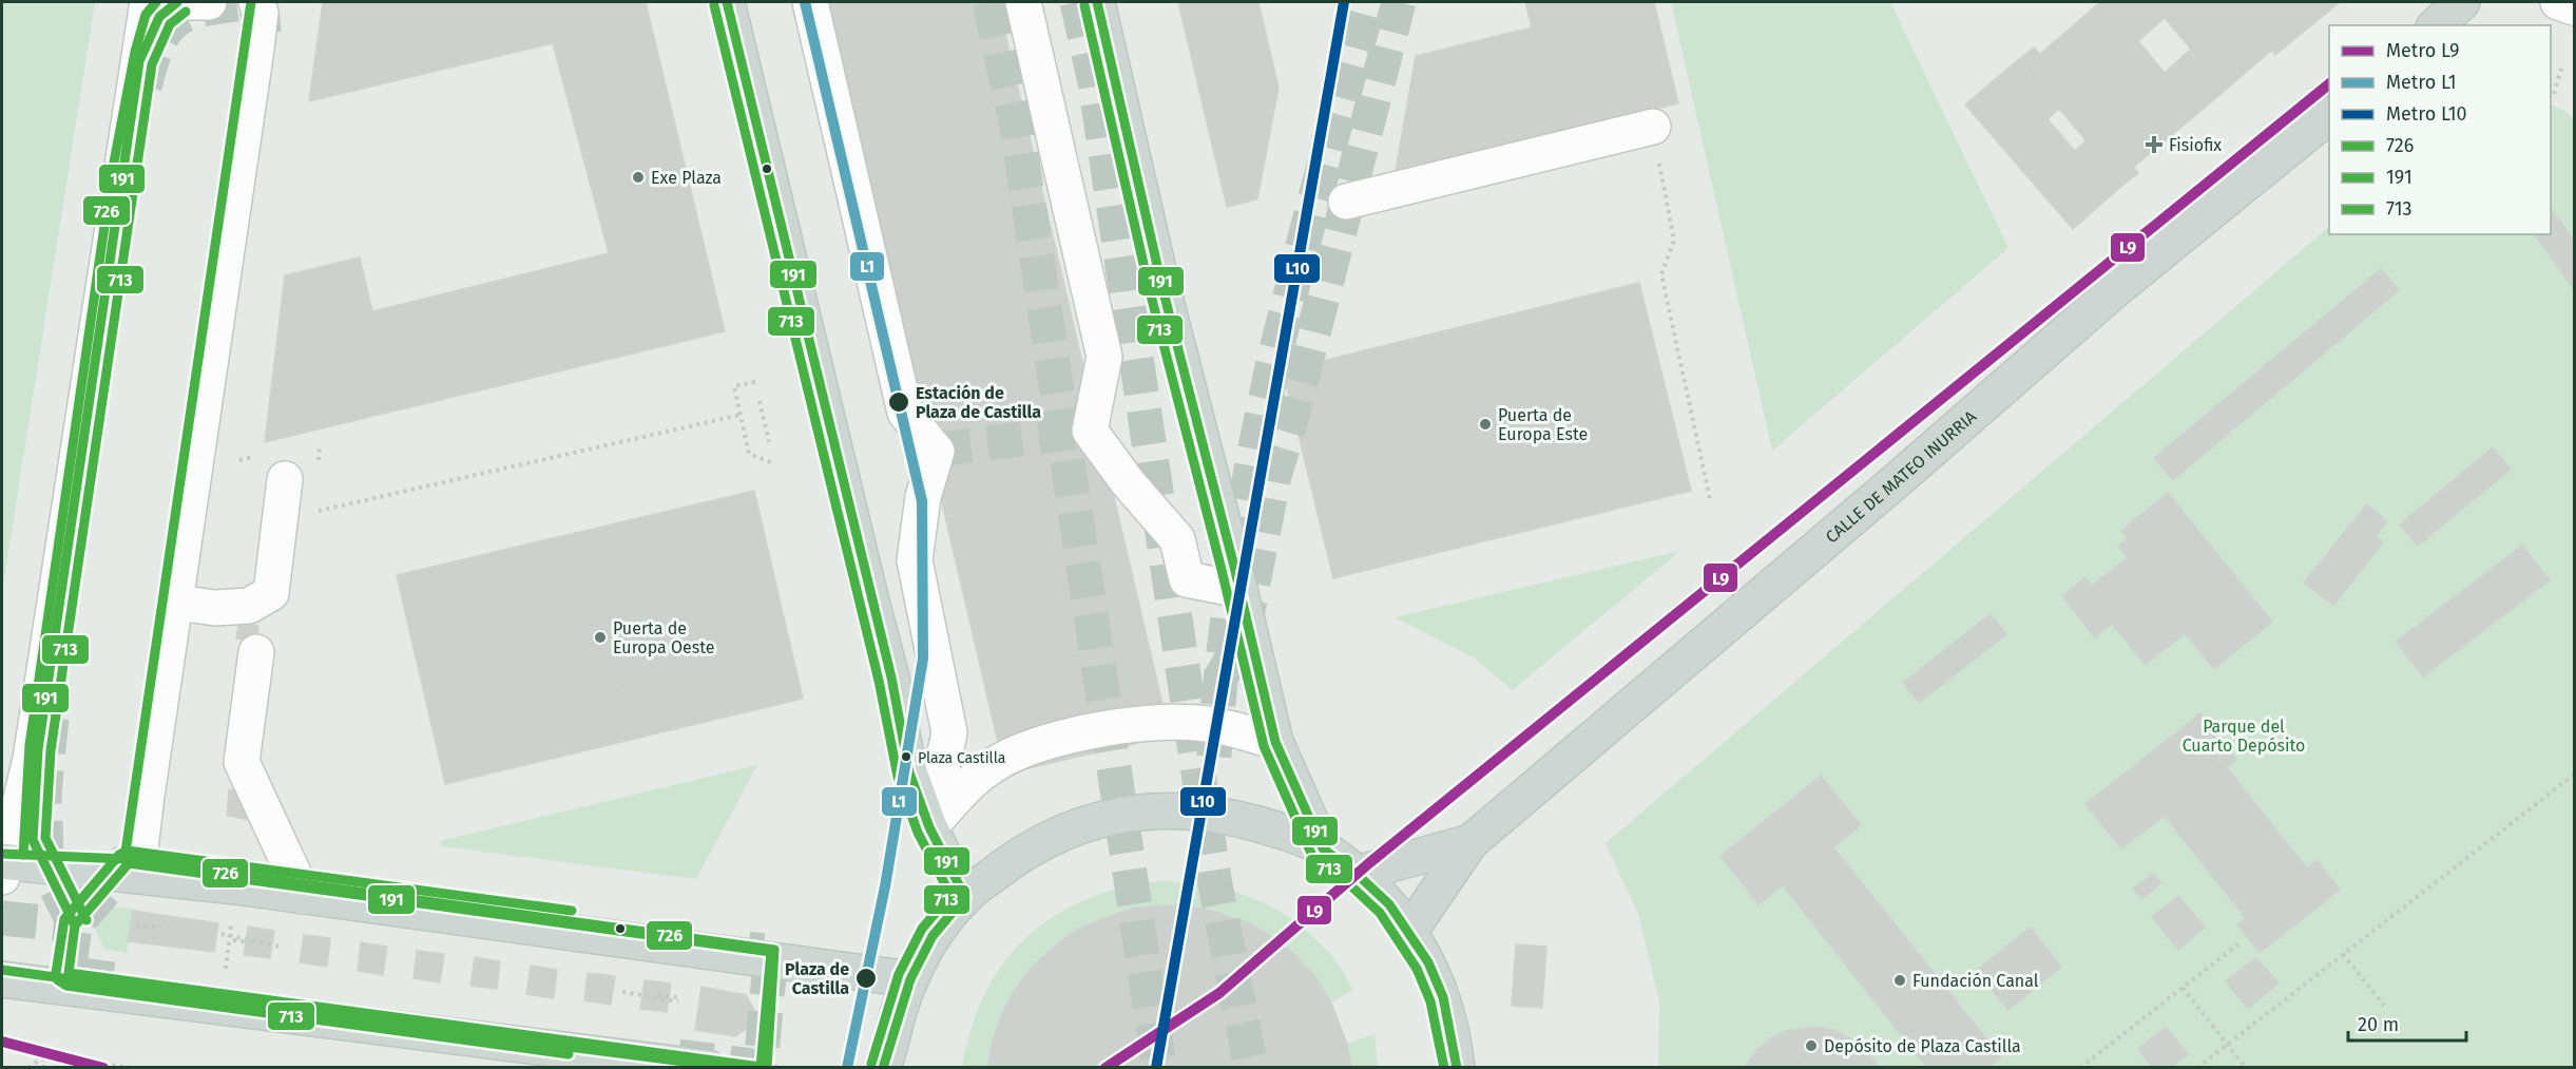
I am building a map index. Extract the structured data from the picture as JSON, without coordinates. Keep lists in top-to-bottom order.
{
  "streets": {
    "main road": ["CALLE DE MATEO INURRIA"]
  },
  "parks": ["Parque del Cuarto Depósito"],
  "places": {
    "health": ["Fisiofix"],
    "other": [
      "Exe Plaza",
      "Estación de Plaza de Castilla",
      "Puerta de Europa Este",
      "Puerta de Europa Oeste",
      "Plaza Castilla",
      "Plaza de Castilla",
      "Fundación Canal",
      "Depósito de Plaza Castilla"
    ]
  },
  "lines": [
    "metro line L1",
    "metro line L10",
    "transit line 726",
    "transit line 191",
    "transit line 713",
    "metro line L9"
  ],
  "legend": [
    "Metro L9",
    "Metro L1",
    "Metro L10",
    "726",
    "191",
    "713"
  ],
  "scale_bar": "20 m"
}
